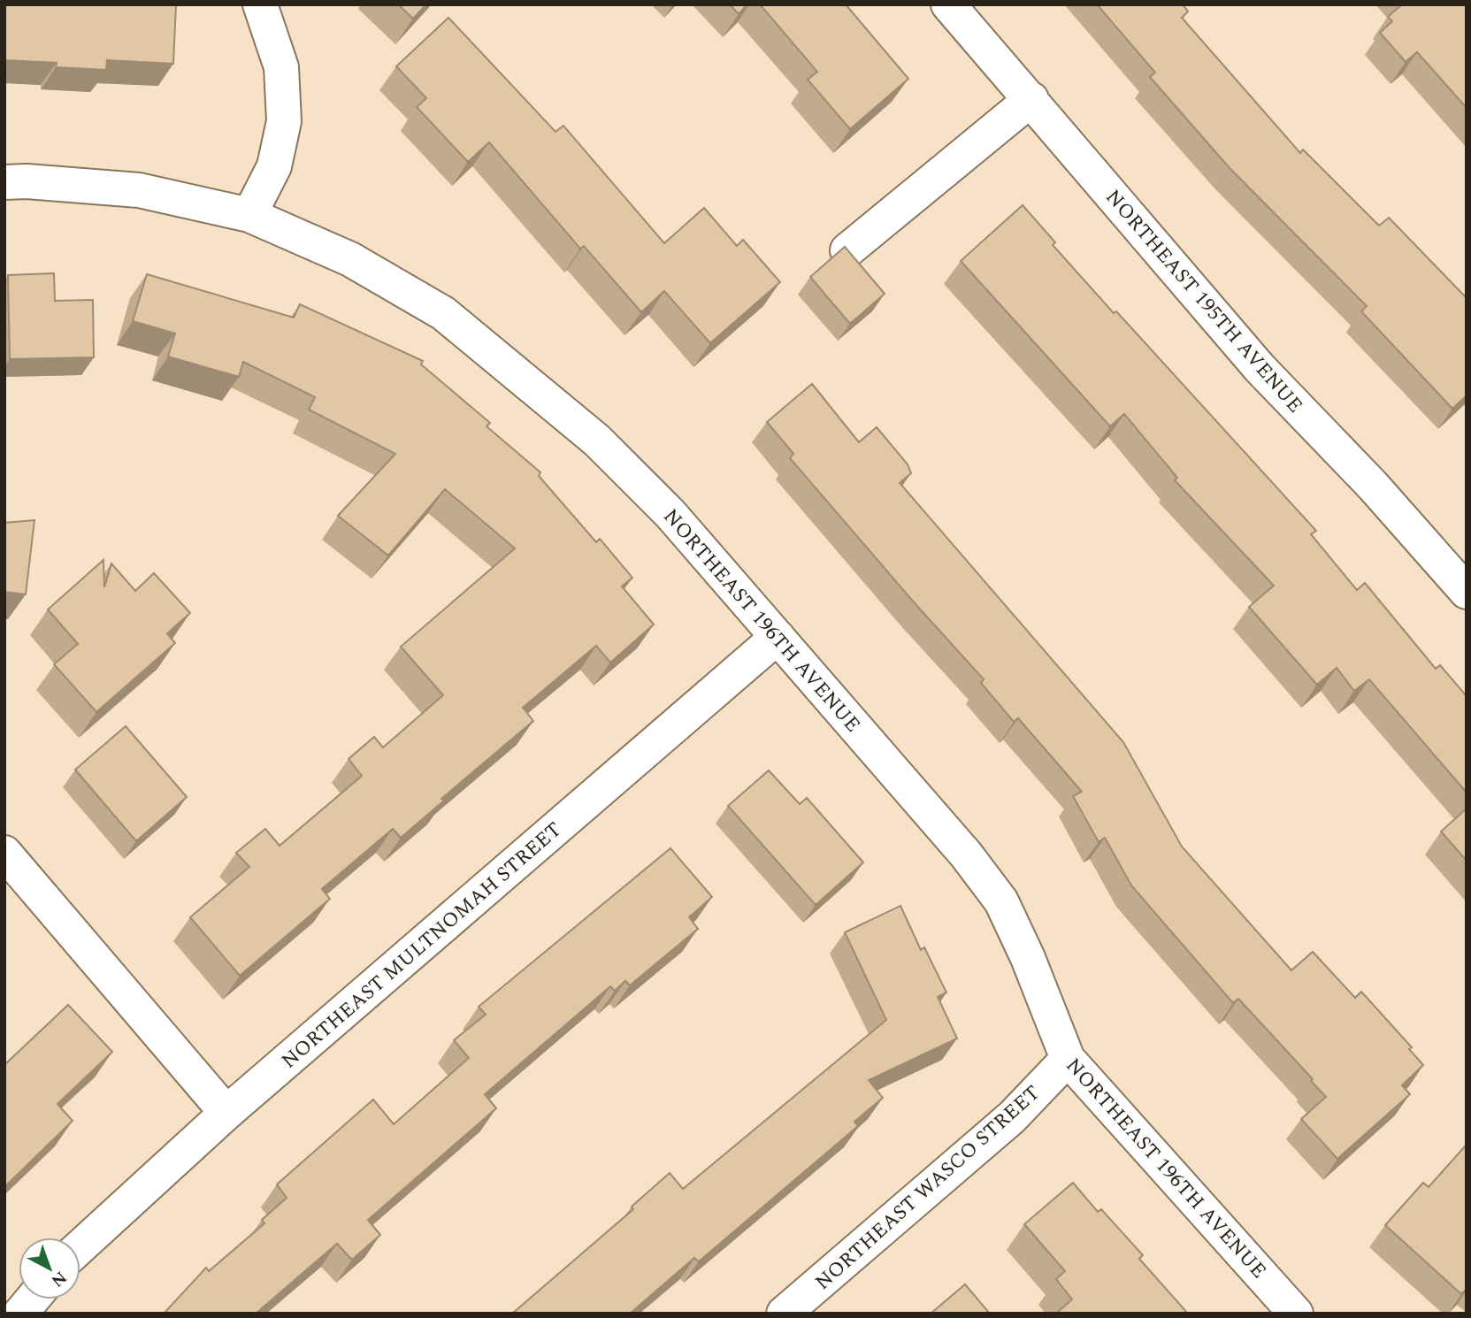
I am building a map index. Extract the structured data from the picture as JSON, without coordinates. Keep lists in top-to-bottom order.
{
  "streets": {
    "street": [
      "NORTHEAST 195TH AVENUE",
      "NORTHEAST 196TH AVENUE",
      "NORTHEAST MULTNOMAH STREET",
      "NORTHEAST WASCO STREET"
    ]
  },
  "crossings": [
    ["NORTHEAST 196TH AVENUE", "NORTHEAST MULTNOMAH STREET"],
    ["NORTHEAST 196TH AVENUE", "NORTHEAST WASCO STREET"]
  ],
  "north": "bottom right"
}
